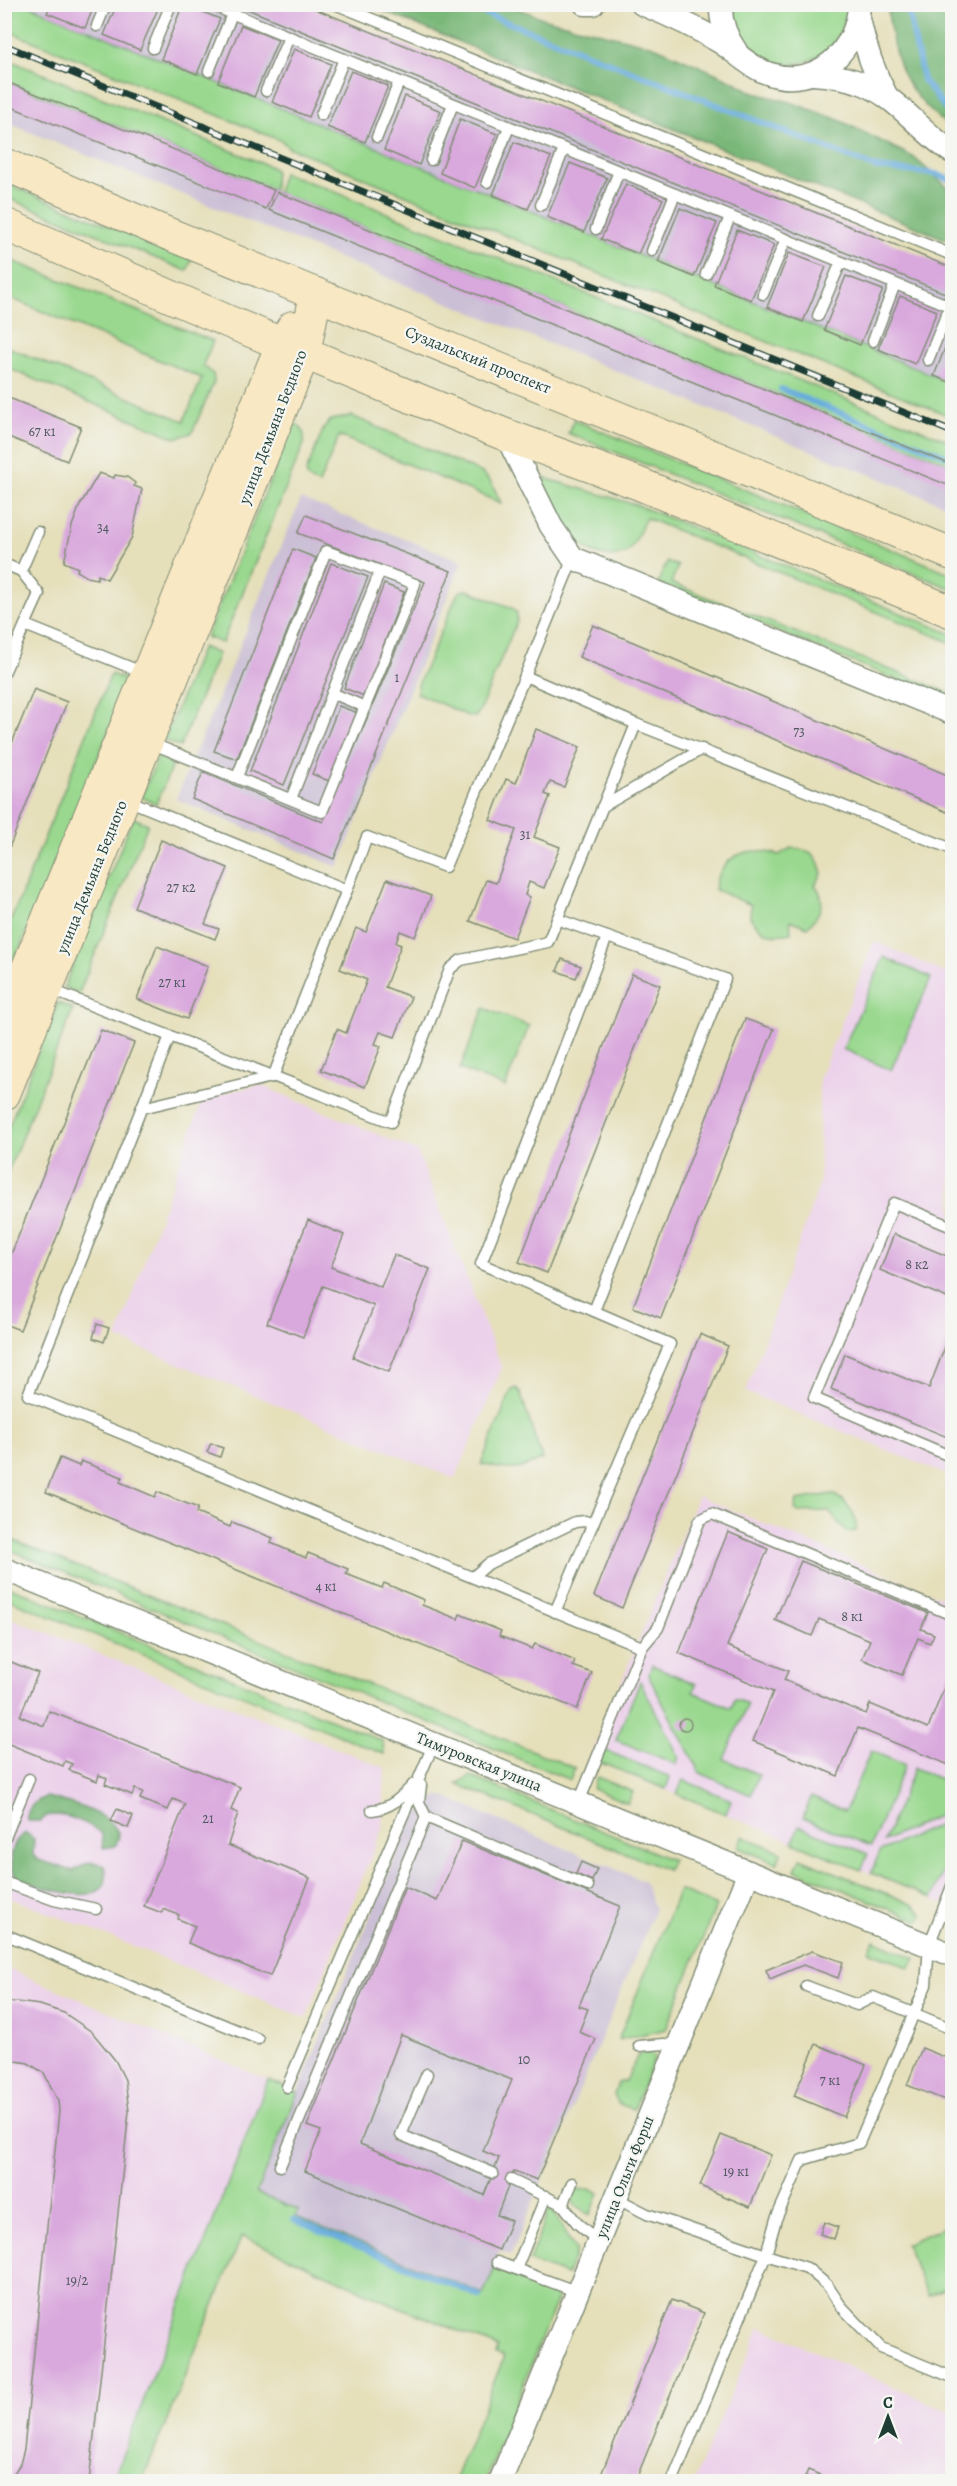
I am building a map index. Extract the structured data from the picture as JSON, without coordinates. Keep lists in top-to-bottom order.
{
  "streets": {
    "main road": ["Суздальский проспект", "улица Демьяна Бедного"],
    "street": ["Тимуровская улица", "улица Ольги Форш"]
  },
  "crossings": [
    ["Суздальский проспект", "улица Демьяна Бедного"],
    ["Тимуровская улица", "улица Ольги Форш"]
  ],
  "house_numbers": [
    "67 к1",
    "34",
    "1",
    "73",
    "31",
    "27 к2",
    "27 к1",
    "8 к2",
    "4 к1",
    "8 к1",
    "21",
    "10",
    "7 к1",
    "19 к1",
    "19/2"
  ],
  "north": "top"
}
